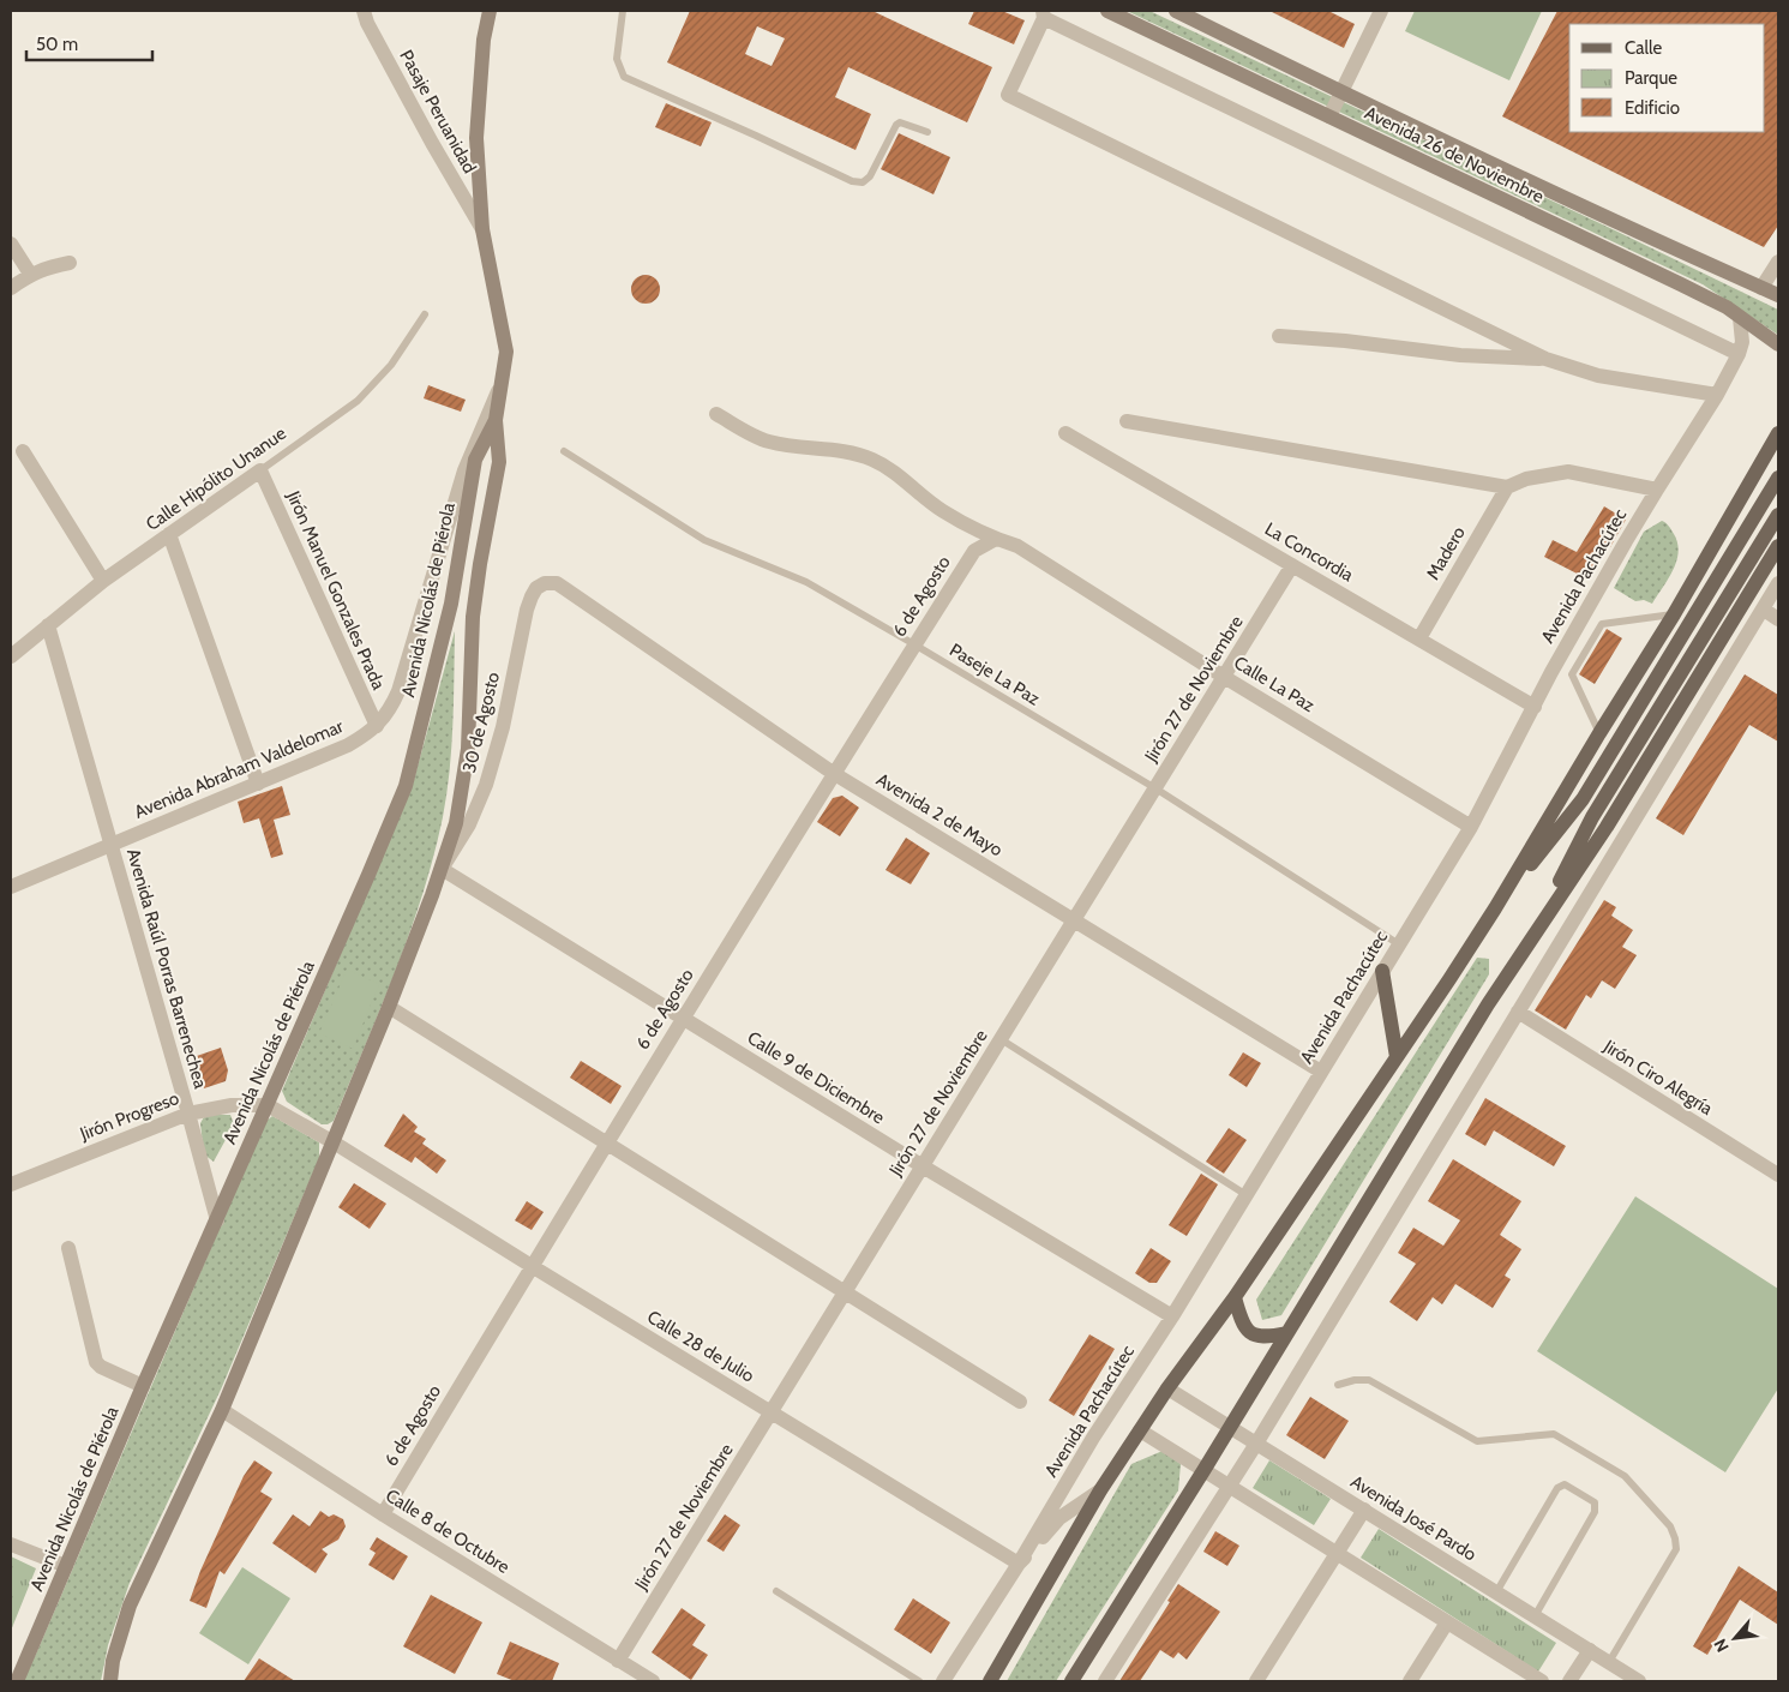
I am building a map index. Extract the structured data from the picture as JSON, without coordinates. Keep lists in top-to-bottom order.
{
  "streets": {
    "main road": ["Avenida 26 de Noviembre", "Avenida Nicolás de Piérola"],
    "street": [
      "Pasaje Peruanidad",
      "Calle Hipólito Unanue",
      "La Concordia",
      "Madero",
      "Avenida Pachacútec",
      "Jirón Manuel Gonzales Prada",
      "6 de Agosto",
      "Calle La Paz",
      "Jirón 27 de Noviembre",
      "30 de Agosto",
      "Avenida Abraham Valdelomar",
      "Avenida 2 de Mayo",
      "Avenida Raúl Porras Barrenechea",
      "Calle 9 de Diciembre",
      "Jirón Ciro Alegría",
      "Jirón Progreso",
      "Calle 28 de Julio",
      "Avenida José Pardo",
      "Calle 8 de Octubre"
    ],
    "lane": ["Paseje La Paz"]
  },
  "crossings": [
    ["Pasaje Peruanidad", "Avenida Nicolás de Piérola"],
    ["Avenida 26 de Noviembre", "Avenida Pachacútec"],
    ["Calle Hipólito Unanue", "Jirón Manuel Gonzales Prada"],
    ["Calle Hipólito Unanue", "Avenida Raúl Porras Barrenechea"],
    ["La Concordia", "Madero"],
    ["La Concordia", "Avenida Pachacútec"],
    ["La Concordia", "Jirón 27 de Noviembre"],
    ["Avenida Pachacútec", "Paseje La Paz"],
    ["Avenida Pachacútec", "Calle La Paz"],
    ["Avenida Pachacútec", "Avenida 2 de Mayo"],
    ["Avenida Pachacútec", "Calle 9 de Diciembre"],
    ["Avenida Pachacútec", "Calle 28 de Julio"],
    ["Jirón Manuel Gonzales Prada", "Avenida Abraham Valdelomar"],
    ["6 de Agosto", "Paseje La Paz"],
    ["6 de Agosto", "Calle La Paz"],
    ["6 de Agosto", "Avenida 2 de Mayo"],
    ["6 de Agosto", "Calle 9 de Diciembre"],
    ["6 de Agosto", "Calle 28 de Julio"],
    ["6 de Agosto", "Calle 8 de Octubre"],
    ["Avenida Nicolás de Piérola", "30 de Agosto"],
    ["Avenida Nicolás de Piérola", "Avenida Abraham Valdelomar"],
    ["Avenida Nicolás de Piérola", "Avenida Raúl Porras Barrenechea"],
    ["Avenida Nicolás de Piérola", "Calle 9 de Diciembre"],
    ["Avenida Nicolás de Piérola", "Jirón Progreso"],
    ["Avenida Nicolás de Piérola", "Calle 28 de Julio"],
    ["Avenida Nicolás de Piérola", "Calle 8 de Octubre"],
    ["Paseje La Paz", "Jirón 27 de Noviembre"],
    ["Calle La Paz", "Jirón 27 de Noviembre"],
    ["Jirón 27 de Noviembre", "Avenida 2 de Mayo"],
    ["Jirón 27 de Noviembre", "Calle 9 de Diciembre"],
    ["Jirón 27 de Noviembre", "Calle 28 de Julio"],
    ["Jirón 27 de Noviembre", "Calle 8 de Octubre"],
    ["30 de Agosto", "Avenida 2 de Mayo"],
    ["30 de Agosto", "Calle 9 de Diciembre"],
    ["Avenida Abraham Valdelomar", "Avenida Raúl Porras Barrenechea"],
    ["Avenida Raúl Porras Barrenechea", "Jirón Progreso"],
    ["Jirón Progreso", "Calle 28 de Julio"]
  ],
  "legend": ["Calle", "Parque", "Edificio"],
  "scale_bar": "50 m",
  "north": "bottom left"
}
